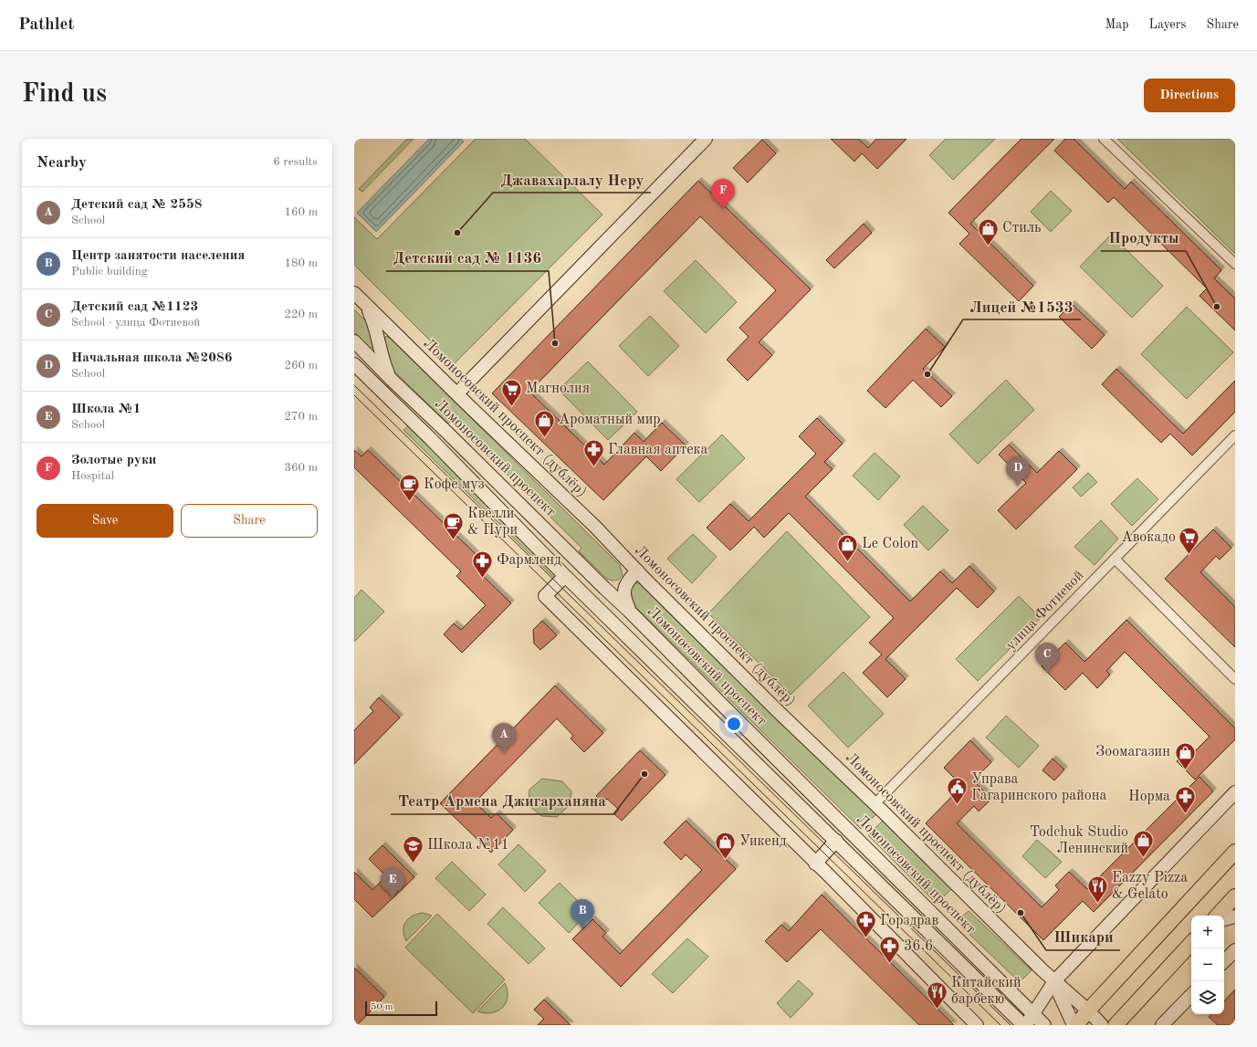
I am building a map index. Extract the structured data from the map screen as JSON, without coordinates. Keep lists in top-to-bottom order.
{
  "streets": {
    "street": ["Ломоносовский проспект (дублёр)", "Ломоносовский проспект", "улица Фотиевой"]
  },
  "crossings": [
    ["Ломоносовский проспект (дублёр)", "улица Фотиевой"]
  ],
  "places": {
    "other": [
      "Джавахарлалу Неру",
      "Продукты",
      "Детский сад № 1136",
      "Лицей №1533",
      "Театр Армена Джигарханяна",
      "Шикари"
    ],
    "shop": [
      "Стиль",
      "Ароматный мир",
      "Le Colon",
      "Зоомагазин",
      "Todchuk Studio Ленинский",
      "Уикенд"
    ],
    "supermarket": ["Магнолия", "Авокадо"],
    "pharmacy": [
      "Главная аптека",
      "Фармленд",
      "Норма",
      "Горздрав",
      "36,6"
    ],
    "cafe": ["Кофе муз", "Квелли & Пури"],
    "public building": ["Управа Гагаринского района"],
    "school or university": ["Школа №11"],
    "restaurant": ["Eazzy Pizza & Gelato", "Китайский барбекю"]
  },
  "scale_bar": "50 m",
  "page": {
    "header": "Pathlet",
    "nav": ["Map", "Layers", "Share"],
    "buttons": [
      "Directions",
      ["Save", "Share"]
    ],
    "title": "Find us",
    "heading": ["Nearby", "6 results"],
    "pins": [
      "F",
      "D",
      "C",
      "A",
      "E",
      "B"
    ],
    "list": [
      {
        "mark": "A",
        "name": "Детский сад № 2558",
        "note": "School",
        "value": "160 m"
      },
      {
        "mark": "B",
        "name": "Центр занятости населения",
        "note": "Public building",
        "value": "180 m"
      },
      {
        "mark": "C",
        "name": "Детский сад №1123",
        "note": "School · улица Фотиевой",
        "value": "220 m"
      },
      {
        "mark": "D",
        "name": "Начальная школа №2086",
        "note": "School",
        "value": "260 m"
      },
      {
        "mark": "E",
        "name": "Школа №1",
        "note": "School",
        "value": "270 m"
      },
      {
        "mark": "F",
        "name": "Золотые руки",
        "note": "Hospital",
        "value": "360 m"
      }
    ],
    "map_buttons": ["+", "−"],
    "scale": "50 m"
  }
}
